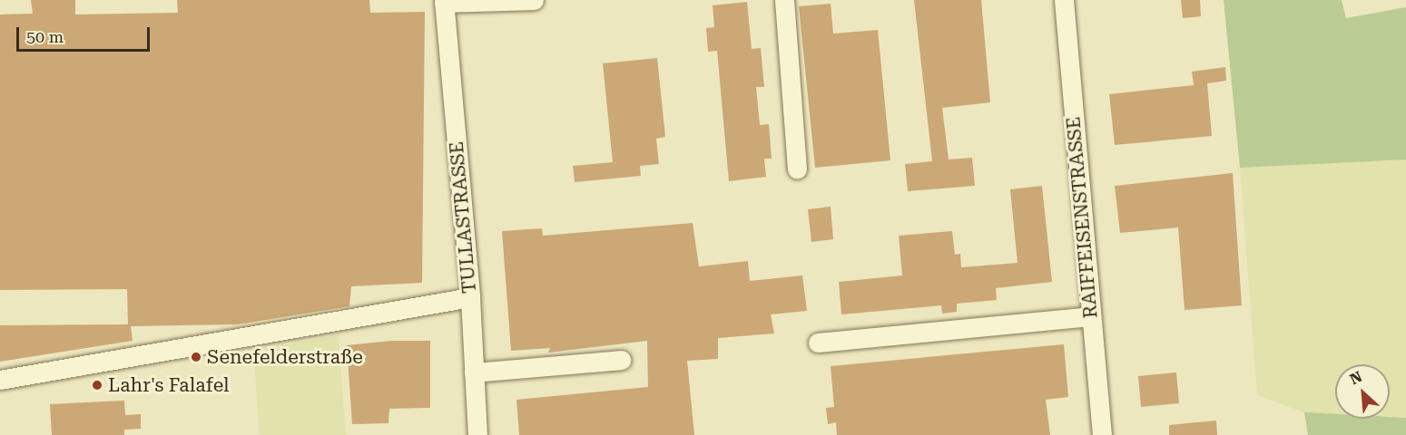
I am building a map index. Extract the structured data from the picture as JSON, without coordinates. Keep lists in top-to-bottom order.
{
  "streets": {
    "street": ["TULLASTRASSE", "RAIFFEISENSTRASSE"]
  },
  "places": ["Senefelderstraße", "Lahr's Falafel"],
  "scale_bar": "50 m",
  "north": "top left"
}
